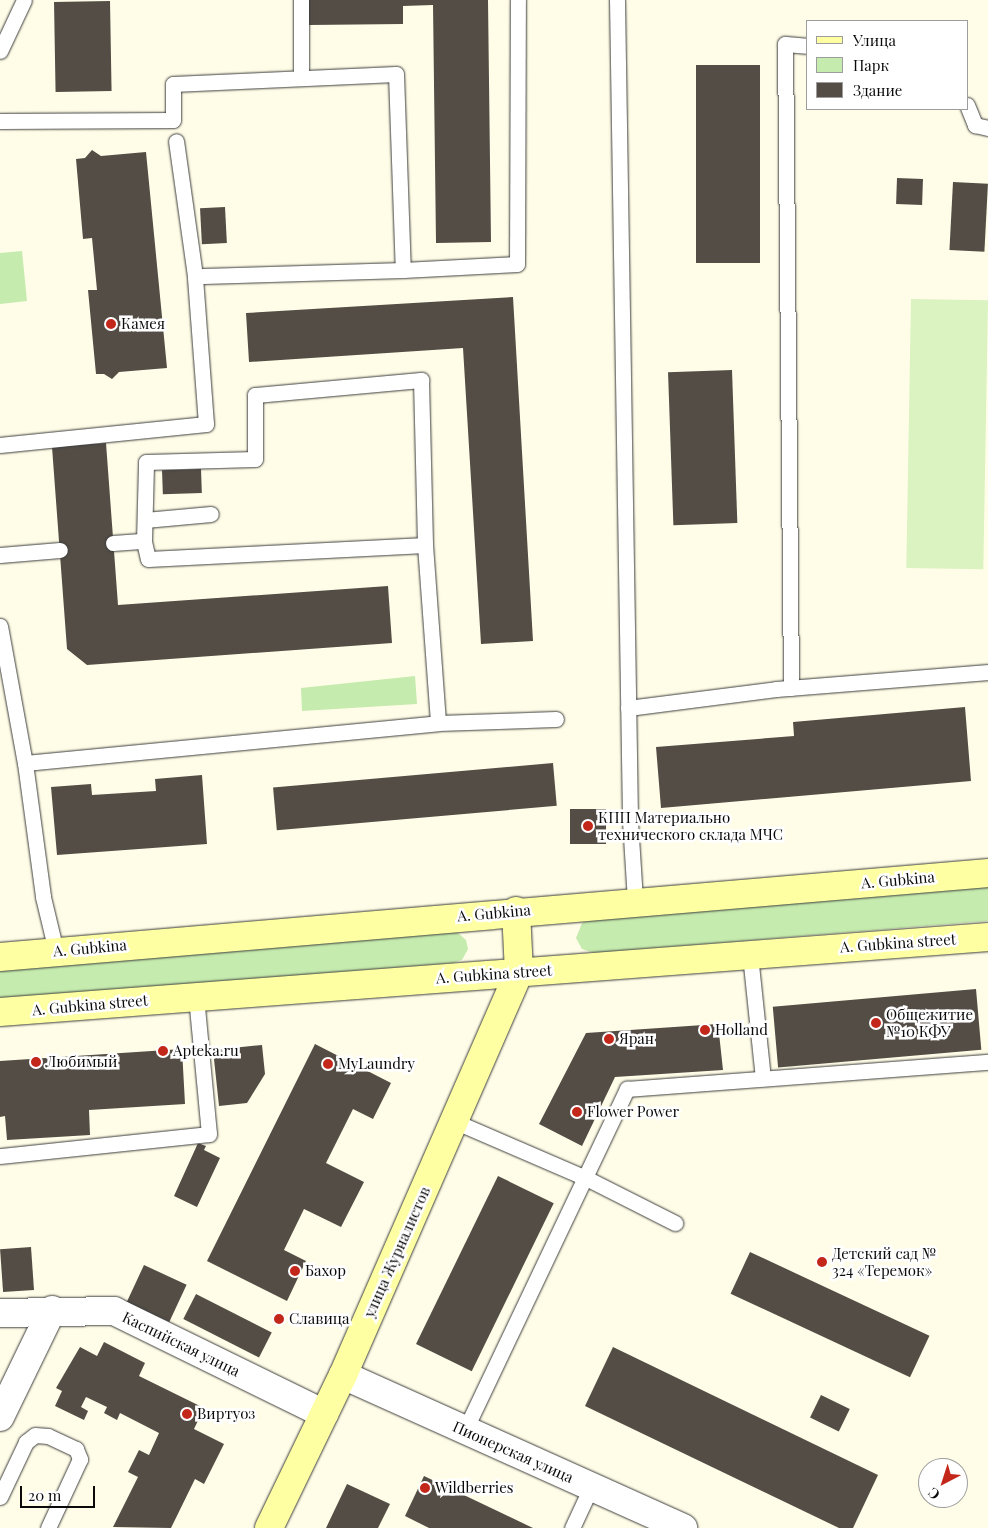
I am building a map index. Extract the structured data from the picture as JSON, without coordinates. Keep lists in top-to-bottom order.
{
  "streets": {
    "street": [
      "A. Gubkina",
      "A. Gubkina street",
      "улица Журналистов",
      "Каспийская улица",
      "Пионерская улица"
    ]
  },
  "crossings": [
    ["A. Gubkina street", "улица Журналистов"],
    ["улица Журналистов", "Каспийская улица"],
    ["улица Журналистов", "Пионерская улица"]
  ],
  "places": [
    "Камея",
    "КПП Материально технического склада МЧС",
    "Общежитие №10 КФУ",
    "Holland",
    "Яран",
    "Apteka.ru",
    "Любимый",
    "MyLaundry",
    "Flower Power",
    "Детский сад № 324 «Теремок»",
    "Бахор",
    "Славица",
    "Виртуоз",
    "Wildberries"
  ],
  "legend": ["Улица", "Парк", "Здание"],
  "scale_bar": "20 m",
  "north": "bottom left"
}
